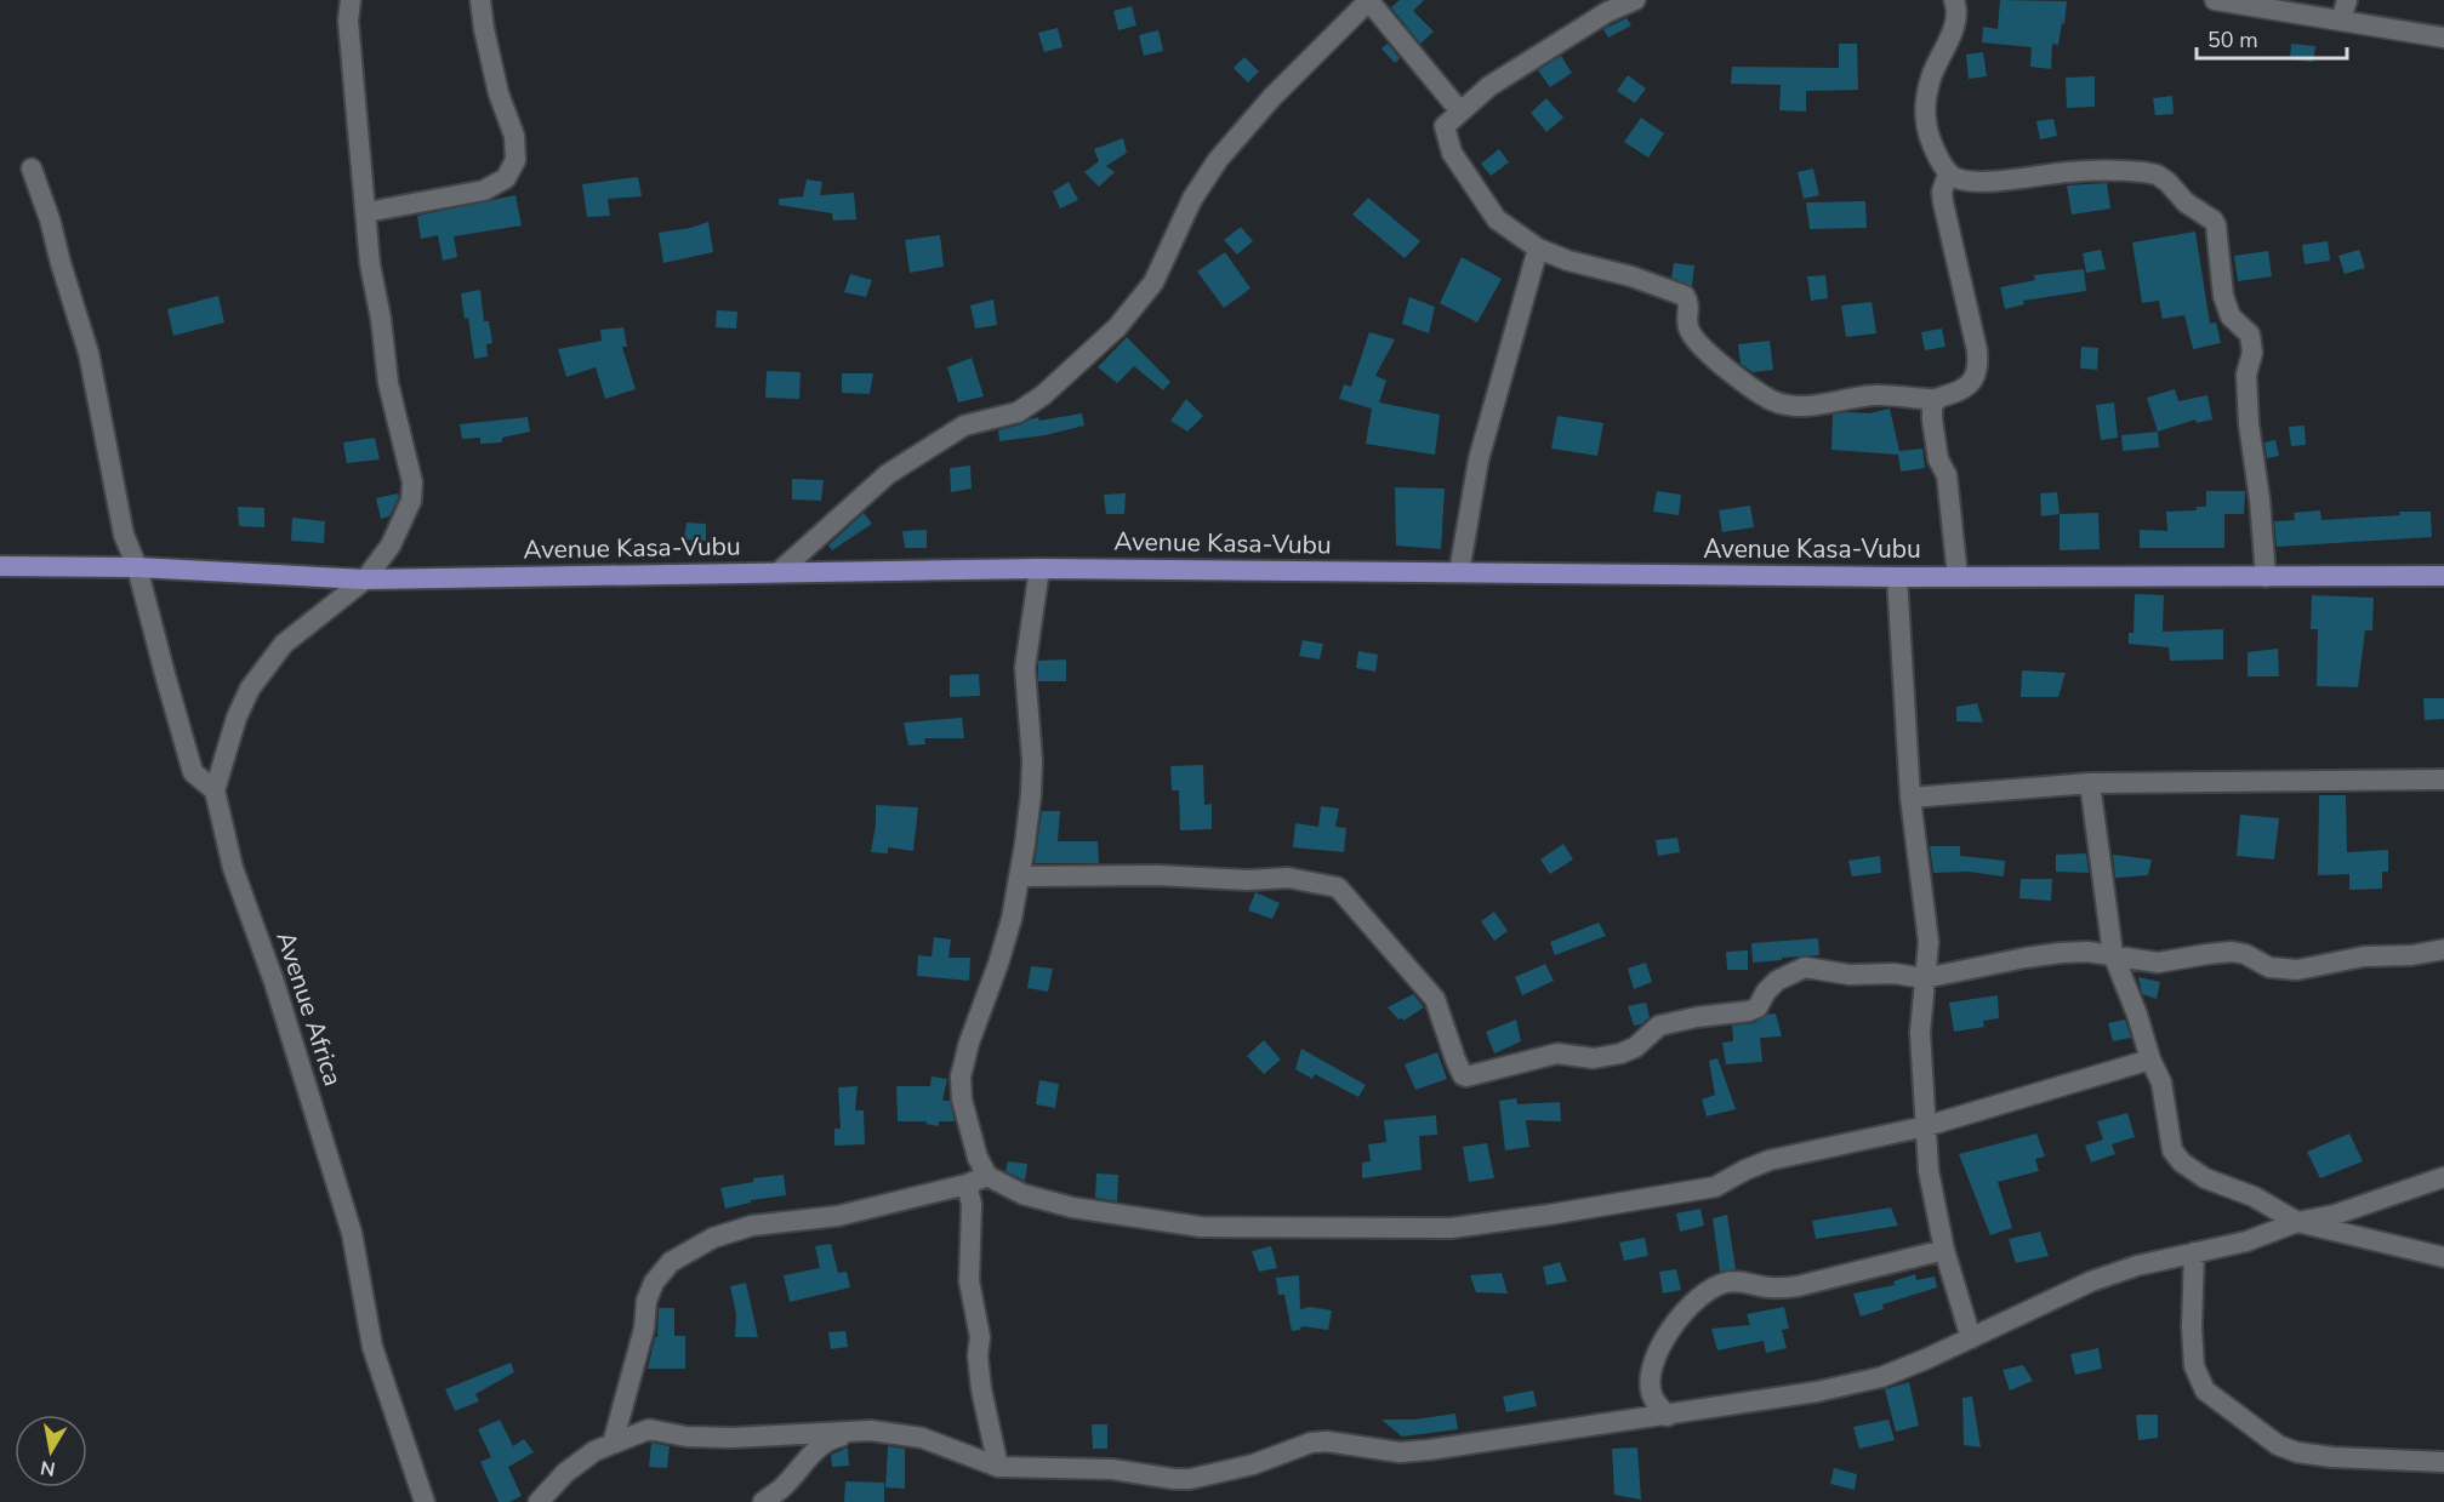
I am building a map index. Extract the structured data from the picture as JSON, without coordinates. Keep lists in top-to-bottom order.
{
  "streets": {
    "highway": ["Avenue Kasa-Vubu"],
    "street": ["Avenue Africa"]
  },
  "crossings": [
    ["Avenue Kasa-Vubu", "Avenue Africa"]
  ],
  "scale_bar": "50 m",
  "north": "bottom"
}
